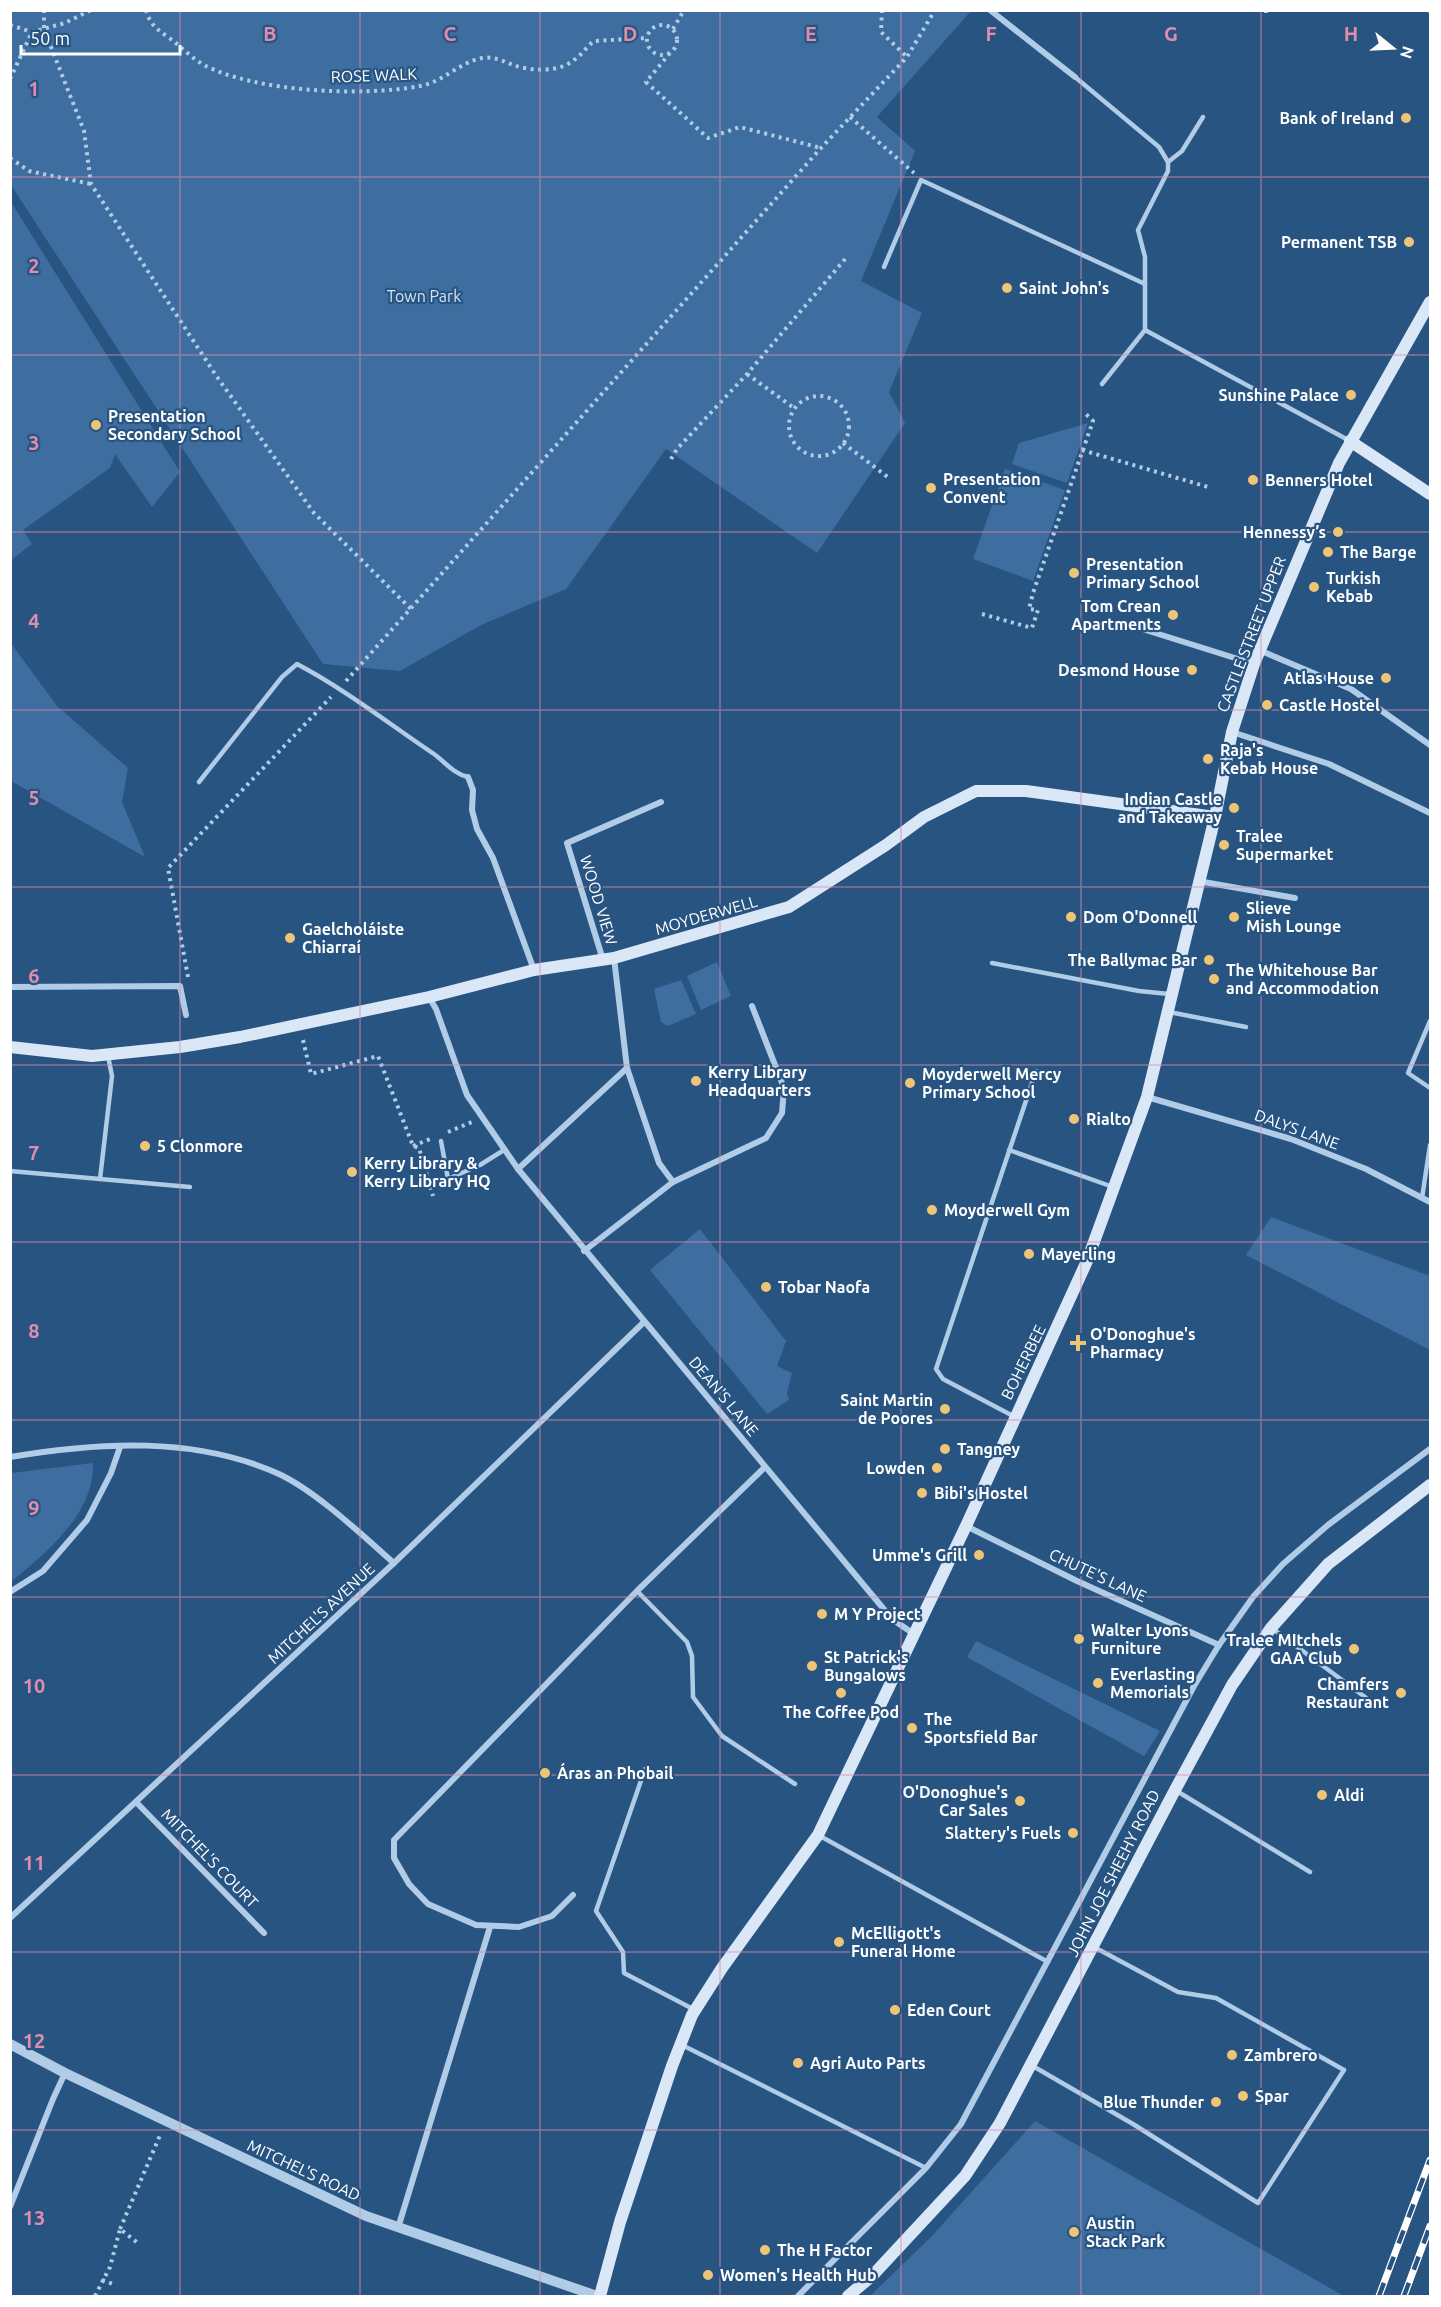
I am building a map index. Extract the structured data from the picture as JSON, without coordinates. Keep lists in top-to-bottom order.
{
  "streets": {
    "main road": [
      "CASTLE STREET UPPER",
      "MOYDERWELL",
      "BOHERBEE",
      "JOHN JOE SHEEHY ROAD"
    ],
    "street": [
      "WOOD VIEW",
      "DALYS LANE",
      "DEAN'S LANE",
      "CHUTE'S LANE",
      "MITCHEL'S AVENUE",
      "MITCHEL'S COURT",
      "MITCHEL'S ROAD"
    ],
    "path": ["ROSE WALK"]
  },
  "crossings": [
    ["CASTLE STREET UPPER", "MOYDERWELL"],
    ["CASTLE STREET UPPER", "BOHERBEE"],
    ["WOOD VIEW", "MOYDERWELL"],
    ["MOYDERWELL", "DEAN'S LANE"],
    ["DALYS LANE", "BOHERBEE"],
    ["BOHERBEE", "DEAN'S LANE"],
    ["BOHERBEE", "CHUTE'S LANE"],
    ["BOHERBEE", "MITCHEL'S ROAD"],
    ["DEAN'S LANE", "MITCHEL'S AVENUE"],
    ["MITCHEL'S AVENUE", "MITCHEL'S COURT"]
  ],
  "parks": ["Town Park"],
  "places": {
    "other": [
      "Bank of Ireland",
      "Permanent TSB",
      "Saint John's",
      "Sunshine Palace",
      "Presentation Secondary School",
      "Benners Hotel",
      "Presentation Convent",
      "Hennessy’s",
      "The Barge",
      "Presentation Primary School",
      "Turkish Kebab",
      "Tom Crean Apartments",
      "Desmond House",
      "Atlas House",
      "Castle Hostel",
      "Raja's Kebab House",
      "Indian Castle and Takeaway",
      "Tralee Supermarket",
      "Dom O'Donnell",
      "Slieve Mish Lounge",
      "Gaelcholáiste Chiarraí",
      "The Ballymac Bar",
      "The Whitehouse Bar and Accommodation",
      "Kerry Library Headquarters",
      "Moyderwell Mercy Primary School",
      "Rialto",
      "5 Clonmore",
      "Kerry Library & Kerry Library HQ",
      "Moyderwell Gym",
      "Mayerling",
      "Tobar Naofa",
      "Saint Martin de Poores",
      "Tangney",
      "Lowden",
      "Bibi's Hostel",
      "Umme's Grill",
      "M Y Project",
      "Walter Lyons Furniture",
      "Tralee MItchels GAA Club",
      "St Patrick's Bungalows",
      "Everlasting Memorials",
      "The Coffee Pod",
      "Chamfers Restaurant",
      "The Sportsfield Bar",
      "Áras an Phobail",
      "Aldi",
      "O'Donoghue's Car Sales",
      "Slattery's Fuels",
      "McElligott's Funeral Home",
      "Eden Court",
      "Zambrero",
      "Agri Auto Parts",
      "Spar",
      "Blue Thunder",
      "Austin Stack Park",
      "The H Factor",
      "Women's Health Hub"
    ],
    "health": ["O'Donoghue's Pharmacy"]
  },
  "scale_bar": "50 m",
  "north": "right",
  "grid": {
    "columns": [
      "B",
      "C",
      "D",
      "E",
      "F",
      "G",
      "H"
    ],
    "rows": [
      "1",
      "2",
      "3",
      "4",
      "5",
      "6",
      "7",
      "8",
      "9",
      "10",
      "11",
      "12",
      "13"
    ]
  }
}
